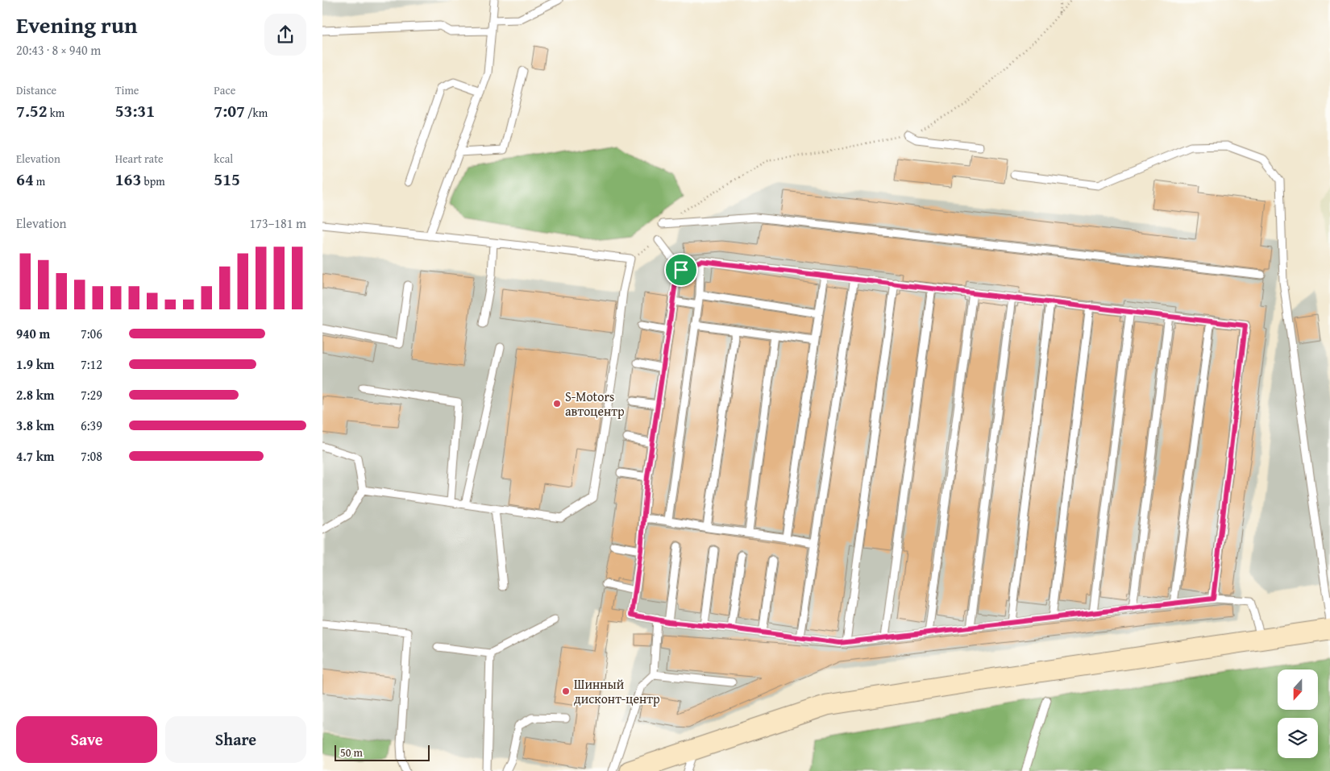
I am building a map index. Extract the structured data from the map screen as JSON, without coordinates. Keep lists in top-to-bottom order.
{
  "places": ["S-Motors автоцентр", "Шинный дисконт-центр"],
  "scale_bar": "50 m",
  "north": "bottom",
  "page": {
    "heading": ["Evening run", "20:43 · 8 × 940 m"],
    "stats": [
      ["Distance", "7.52 km"],
      ["Time", "53:31"],
      ["Pace", "7:07 /km"],
      ["Elevation", "64 m"],
      ["Heart rate", "163 bpm"],
      ["kcal", "515"]
    ],
    "chart": ["Elevation", "173–181 m"],
    "list": [
      {
        "name": "940 m",
        "note": "7:06"
      },
      {
        "name": "1.9 km",
        "note": "7:12"
      },
      {
        "name": "2.8 km",
        "note": "7:29"
      },
      {
        "name": "3.8 km",
        "note": "6:39"
      },
      {
        "name": "4.7 km",
        "note": "7:08"
      }
    ],
    "buttons": ["Save", "Share"],
    "scale": "50 m"
  }
}
